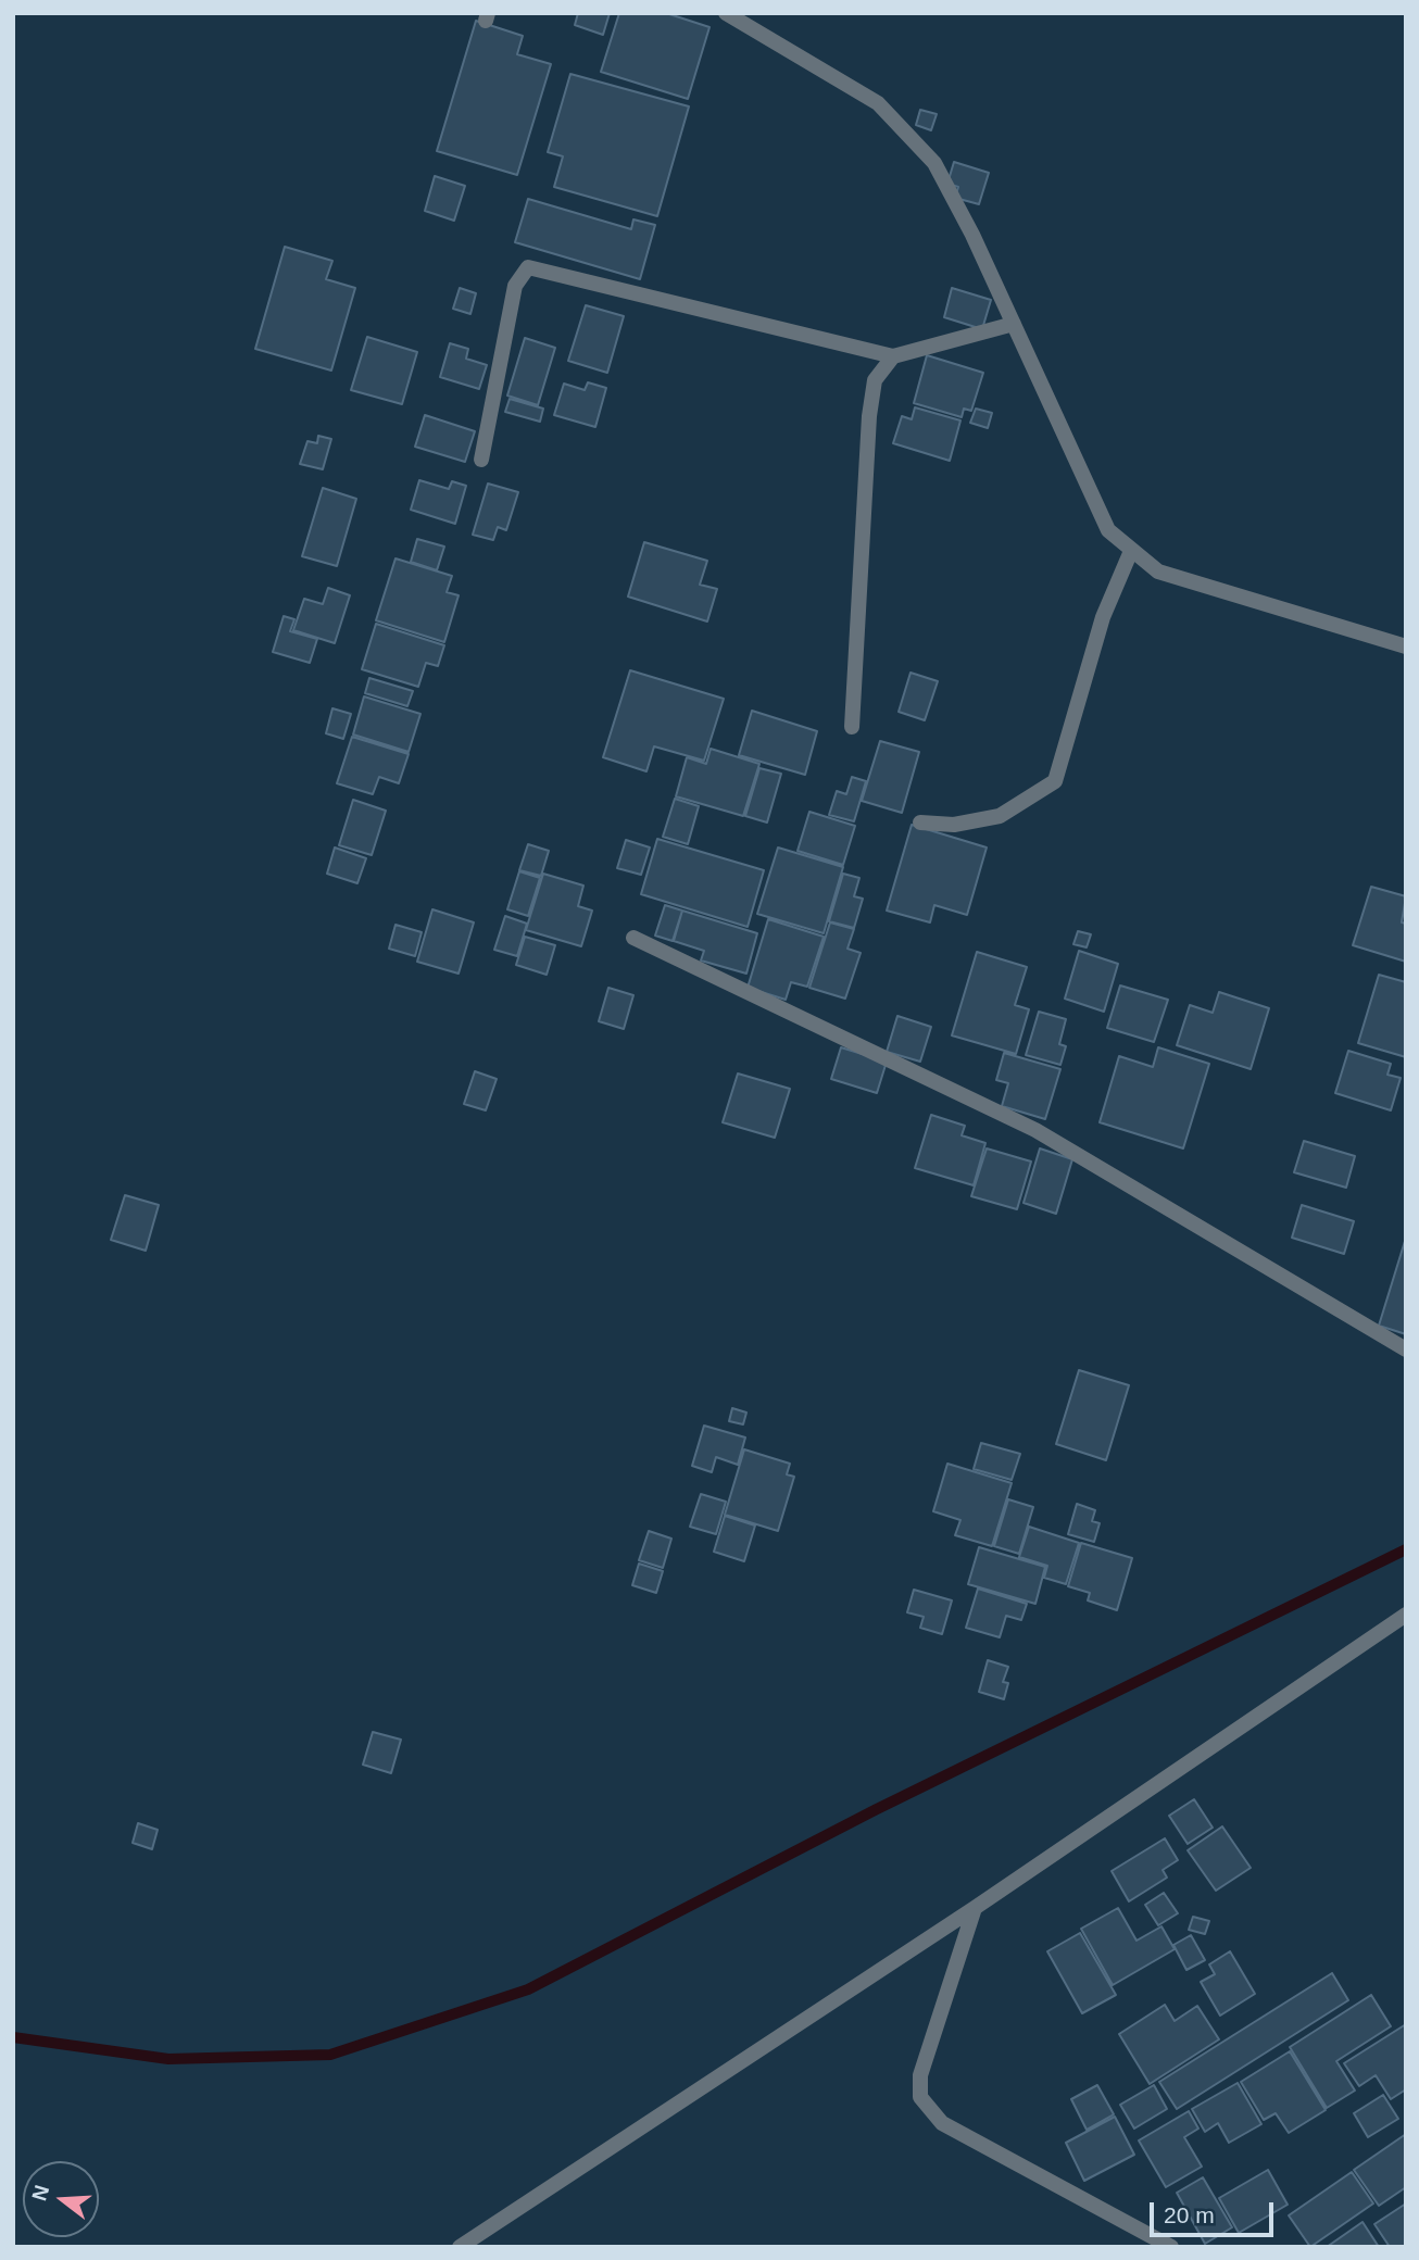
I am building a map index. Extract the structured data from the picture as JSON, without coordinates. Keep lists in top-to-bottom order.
{
  "scale_bar": "20 m",
  "north": "left"
}
